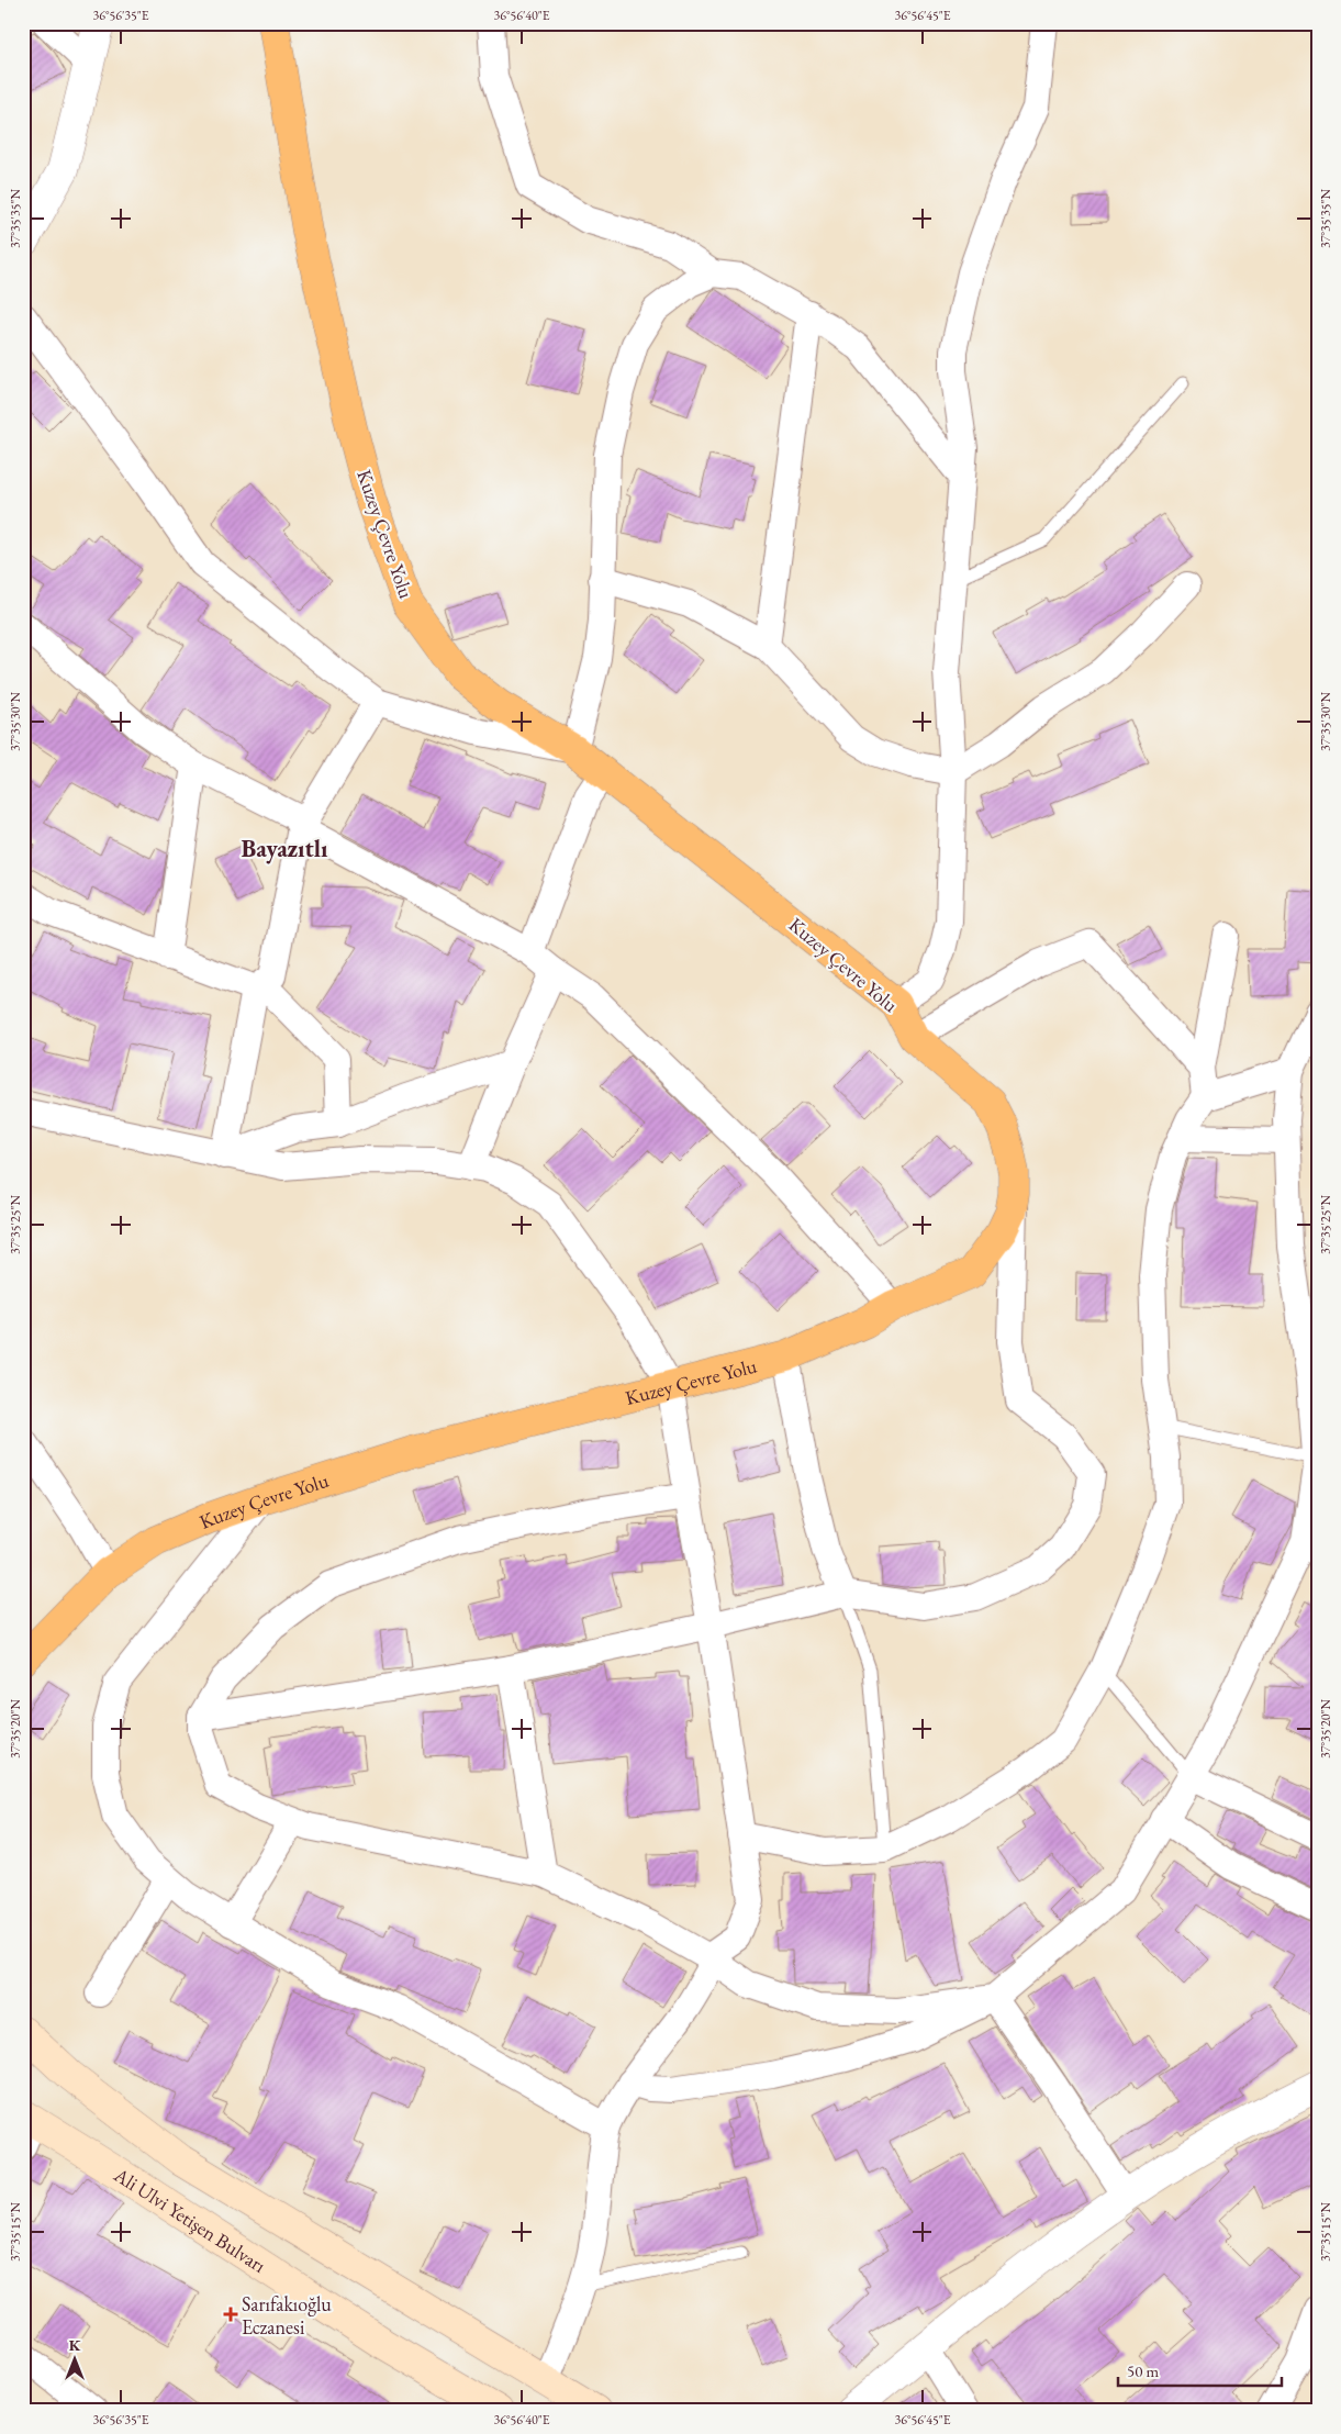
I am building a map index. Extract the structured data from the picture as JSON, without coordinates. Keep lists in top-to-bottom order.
{
  "streets": {
    "main road": ["Kuzey Çevre Yolu", "Ali Ulvi Yetişen Bulvarı"]
  },
  "districts": ["Bayazıtlı"],
  "places": {
    "health": ["Sarıfakıoğlu Eczanesi"]
  },
  "scale_bar": "50 m",
  "north": "top",
  "coordinates": [
    "36°56'35\"E",
    "36°56'40\"E",
    "36°56'45\"E",
    "37°35'35\"N",
    "37°35'30\"N",
    "37°35'25\"N",
    "37°35'20\"N",
    "37°35'15\"N"
  ]
}
